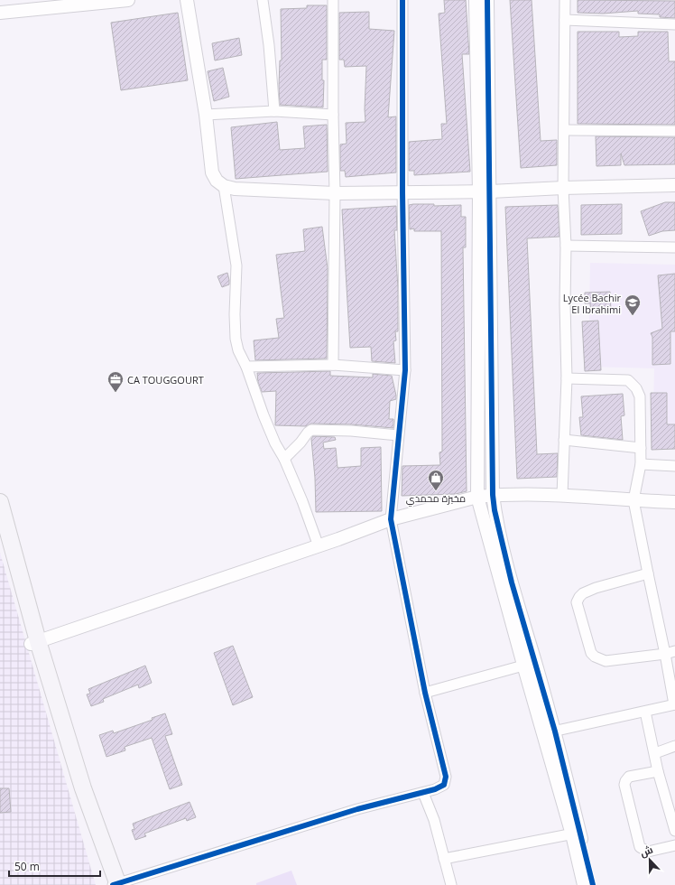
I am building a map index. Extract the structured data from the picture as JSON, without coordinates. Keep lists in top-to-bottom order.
{
  "places": {
    "school or university": ["Lycée Bachir El Ibrahimi"],
    "office": ["CA TOUGGOURT"],
    "shop": ["مخبزة محمدي"]
  },
  "scale_bar": "50 m",
  "north": "top"
}
